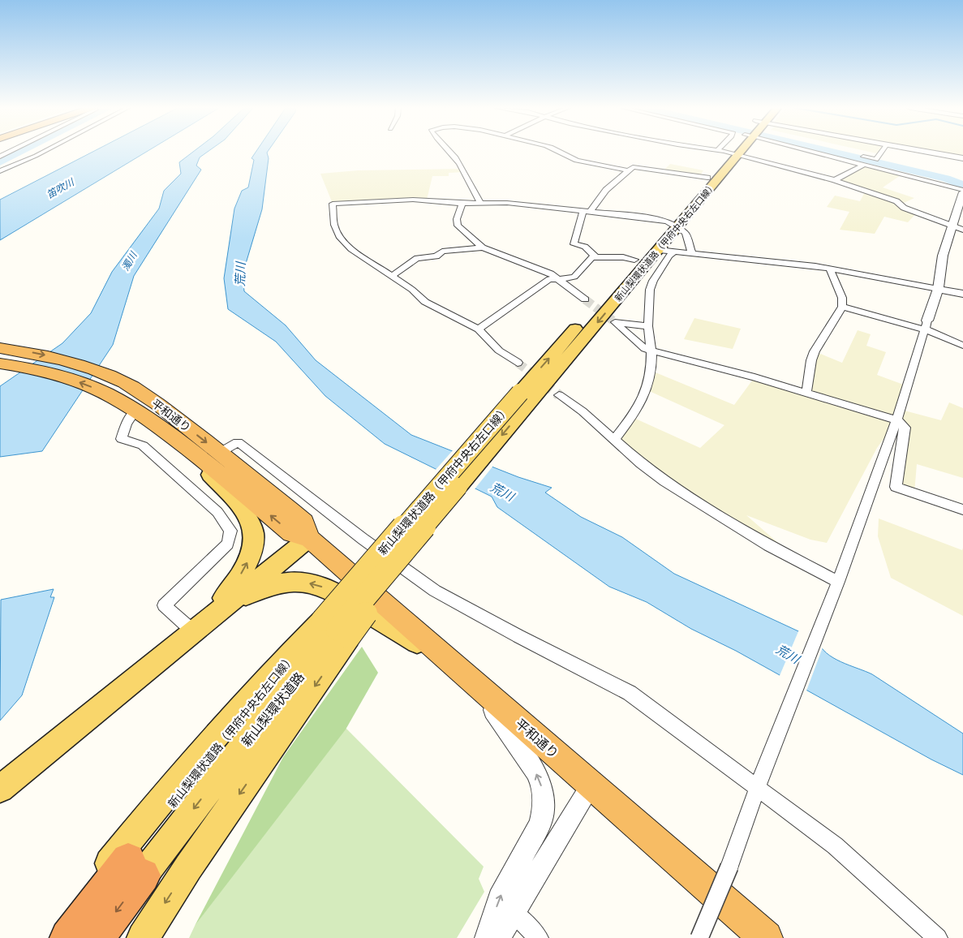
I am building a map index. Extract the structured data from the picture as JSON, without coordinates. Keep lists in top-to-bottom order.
{
  "streets": {
    "highway": ["平和通り", "新山梨環状道路"],
    "main road": ["新山梨環状道路（甲府中央右左口線）"]
  },
  "crossings": [
    ["新山梨環状道路（甲府中央右左口線）", "新山梨環状道路"]
  ],
  "water": ["笛吹川", "濁川", "荒川"]
}
